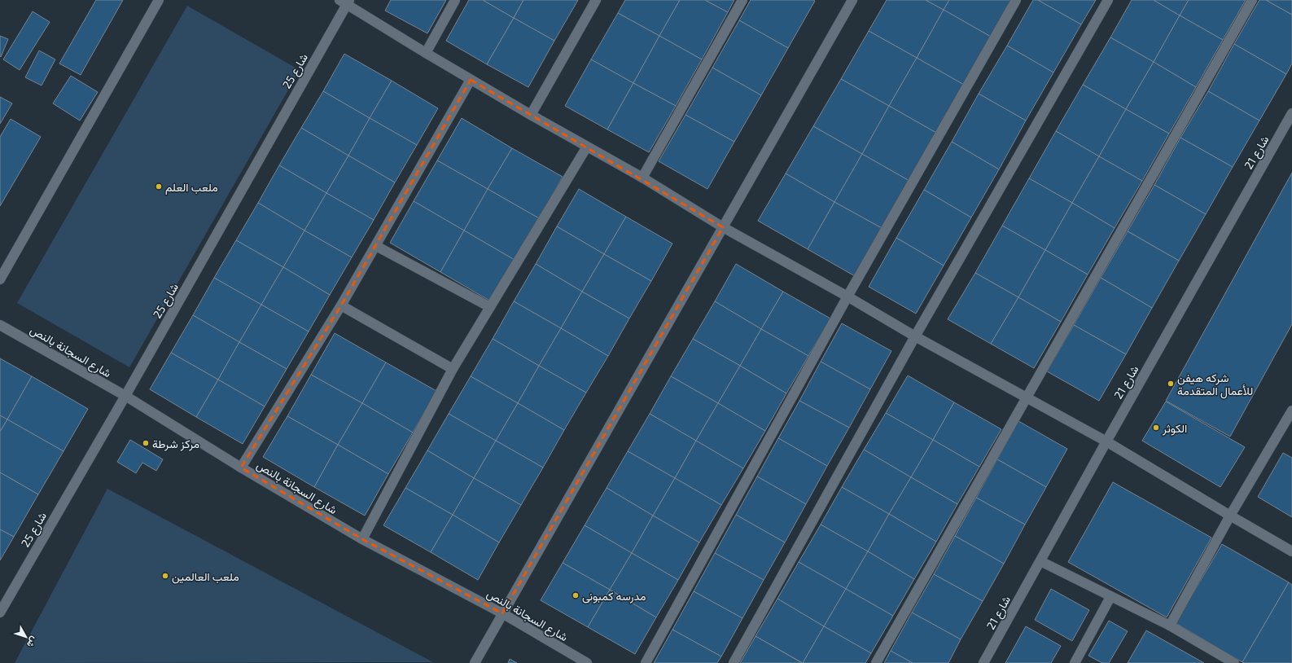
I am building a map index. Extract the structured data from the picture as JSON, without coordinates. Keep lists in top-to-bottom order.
{
  "streets": {
    "street": ["شارع 25", "شارع 21", "شارع السجانة بالنص"]
  },
  "crossings": [
    ["شارع 25", "شارع السجانة بالنص"]
  ],
  "places": [
    "ملعب العلم",
    "شركه هيفن للأعمال المتقدمة",
    "الكوثر",
    "مركز شرطة",
    "ملعب العالمين",
    "مدرسه كمبونى"
  ],
  "north": "bottom right"
}
